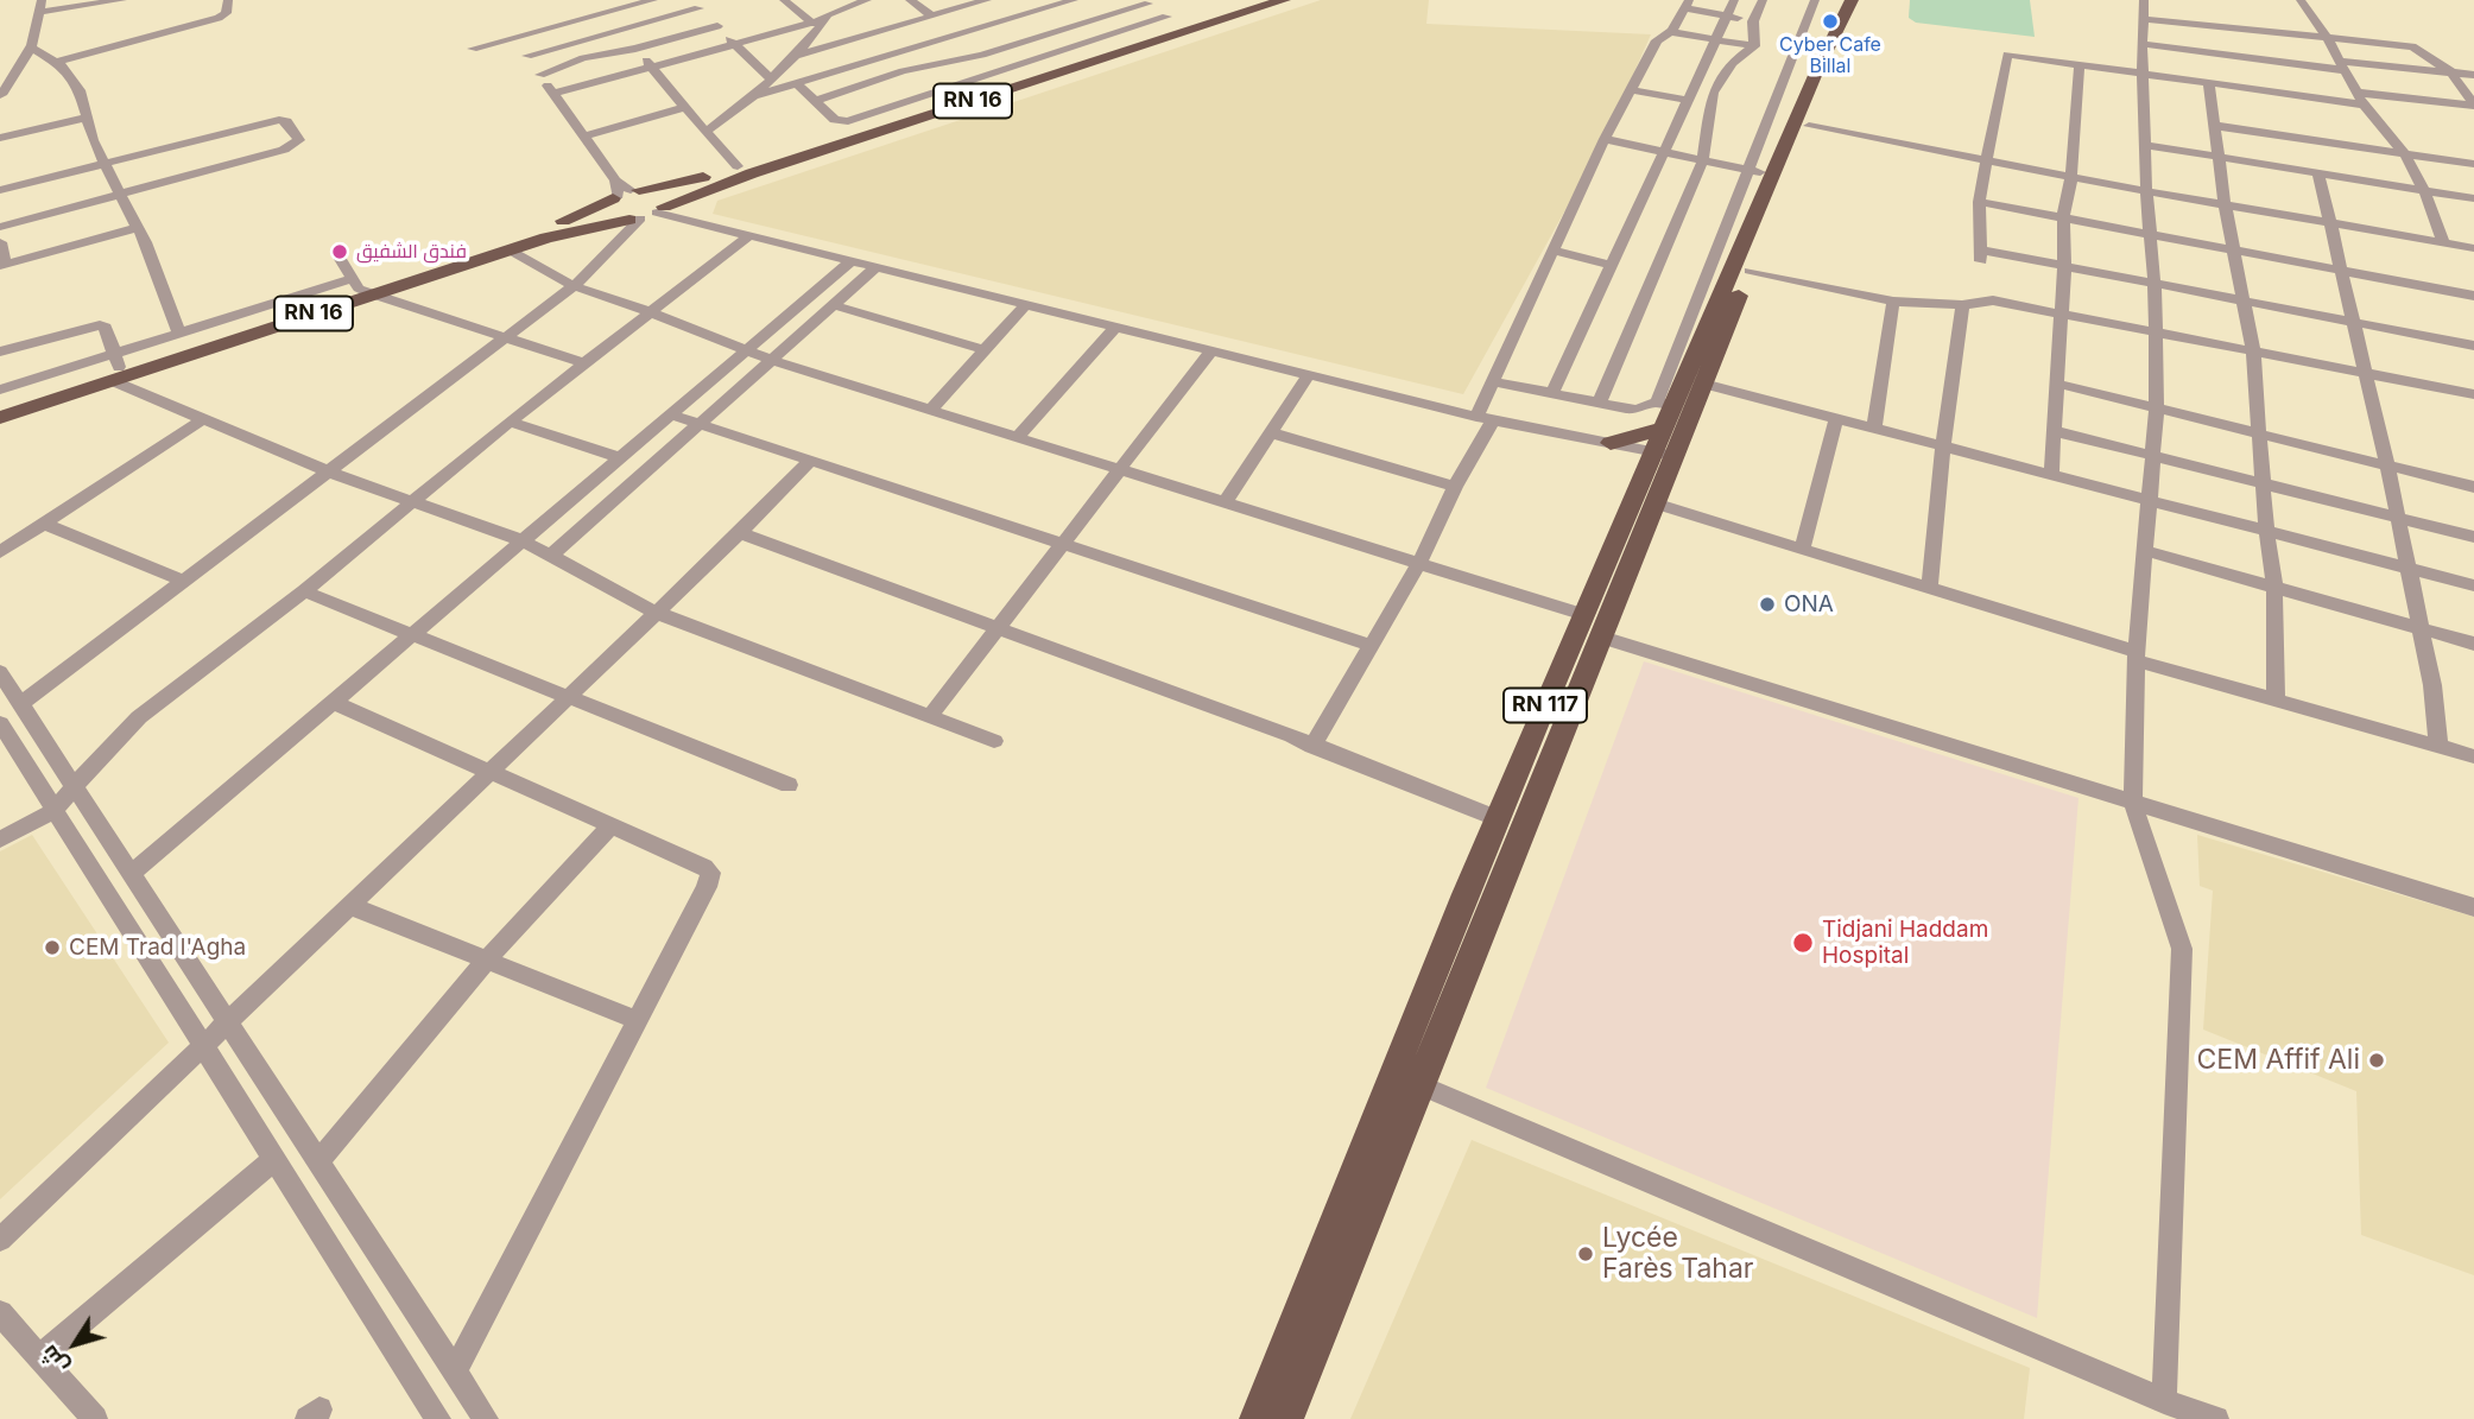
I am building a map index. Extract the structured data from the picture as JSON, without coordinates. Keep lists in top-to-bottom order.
{
  "streets": {
    "main road": ["RN 16", "RN 117"]
  },
  "places": [
    "Cyber Cafe Billal",
    "فندق الشفيق",
    "ONA",
    "Tidjani Haddam Hospital",
    "CEM Trad l'Agha",
    "CEM Affif Ali",
    "Lycée Farès Tahar"
  ],
  "north": "bottom left"
}
